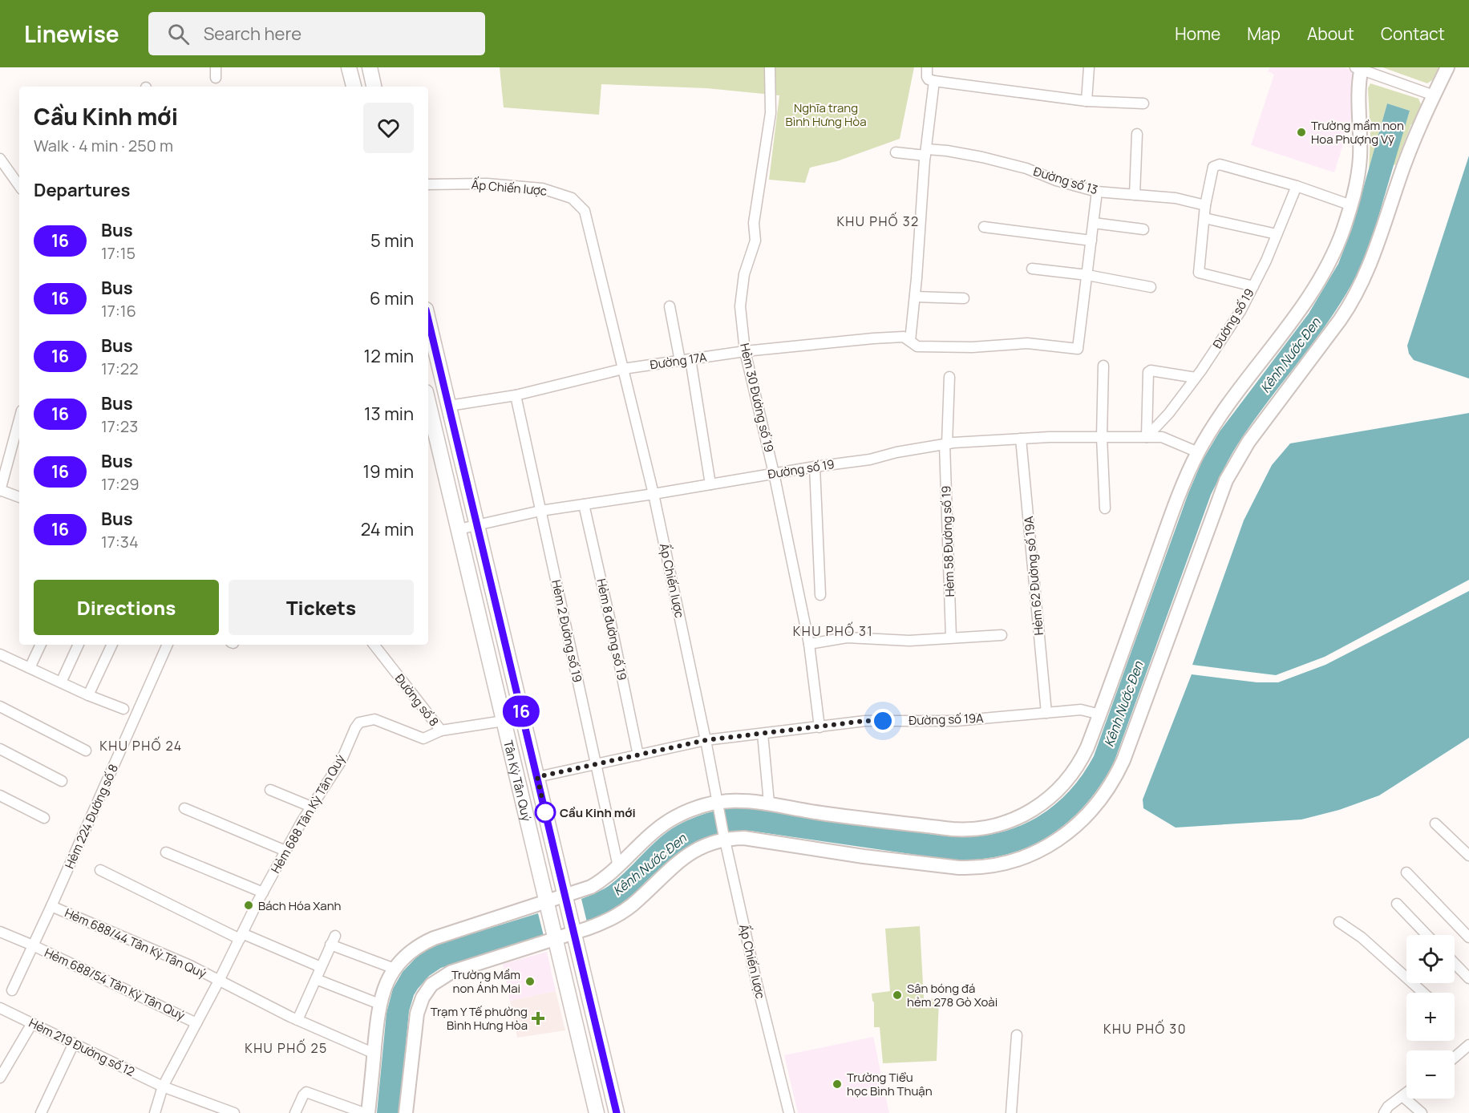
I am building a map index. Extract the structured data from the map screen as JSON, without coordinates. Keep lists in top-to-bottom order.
{
  "streets": {
    "main road": ["Tân Kỳ Tân Quý"],
    "street": [
      "Đường số 13",
      "Ấp Chiến lược",
      "Đường số 19",
      "Đường 17A",
      "Hẻm 30 Đường số 19",
      "Hẻm 58 Đường số 19",
      "Hẻm 62 Đường số 19A",
      "Hẻm 8 đường số 19",
      "Hẻm 2 Đường số 19",
      "Đường số 8",
      "Đường số 19A",
      "Hẻm 688 Tân Kỳ Tân Quý",
      "Hẻm 224 Đường số 8",
      "Hẻm 688/44 Tân Kỳ Tân Quý",
      "Hẻm 688/54 Tân Kỳ Tân Quý",
      "Hẻm 219 Đường số 12"
    ]
  },
  "crossings": [
    ["Ấp Chiến lược", "Đường số 19"],
    ["Ấp Chiến lược", "Đường 17A"],
    ["Ấp Chiến lược", "Đường số 19A"],
    ["Đường số 19", "Hẻm 30 Đường số 19"],
    ["Đường số 19", "Hẻm 58 Đường số 19"],
    ["Đường số 19", "Hẻm 62 Đường số 19A"],
    ["Đường số 19", "Hẻm 8 đường số 19"],
    ["Đường số 19", "Hẻm 2 Đường số 19"],
    ["Đường số 19", "Tân Kỳ Tân Quý"],
    ["Đường 17A", "Hẻm 30 Đường số 19"],
    ["Đường 17A", "Hẻm 2 Đường số 19"],
    ["Đường 17A", "Tân Kỳ Tân Quý"],
    ["Hẻm 30 Đường số 19", "Đường số 19A"],
    ["Hẻm 62 Đường số 19A", "Đường số 19A"],
    ["Hẻm 8 đường số 19", "Đường số 19A"],
    ["Hẻm 2 Đường số 19", "Đường số 19A"],
    ["Đường số 8", "Tân Kỳ Tân Quý"],
    ["Đường số 8", "Hẻm 688 Tân Kỳ Tân Quý"],
    ["Đường số 19A", "Tân Kỳ Tân Quý"],
    ["Hẻm 688 Tân Kỳ Tân Quý", "Hẻm 688/44 Tân Kỳ Tân Quý"],
    ["Hẻm 688 Tân Kỳ Tân Quý", "Hẻm 688/54 Tân Kỳ Tân Quý"],
    ["Hẻm 688 Tân Kỳ Tân Quý", "Hẻm 219 Đường số 12"],
    ["Hẻm 224 Đường số 8", "Hẻm 688/44 Tân Kỳ Tân Quý"],
    ["Hẻm 224 Đường số 8", "Hẻm 688/54 Tân Kỳ Tân Quý"]
  ],
  "districts": [
    "KHU PHỐ 32",
    "KHU PHỐ 31",
    "KHU PHỐ 24",
    "KHU PHỐ 30",
    "KHU PHỐ 25"
  ],
  "water": ["Kênh Nước Đen"],
  "parks": ["Nghĩa trang Bình Hưng Hòa"],
  "places": {
    "other": [
      "Trường mầm non Hoa Phượng Vỹ",
      "Cầu Kinh mới",
      "Bách Hóa Xanh",
      "Trường Mầm non Ánh Mai",
      "Sân bóng đá hẻm 278 Gò Xoài",
      "Trường Tiểu học Bình Thuận"
    ],
    "health": ["Trạm Y Tế phường Bình Hưng Hòa"]
  },
  "lines": ["bus line 16"],
  "page": {
    "header": "Linewise",
    "search": "Search here",
    "nav": [
      "Home",
      "Map",
      "About",
      "Contact"
    ],
    "on_map": "16",
    "heading": [
      ["Cầu Kinh mới", "Walk · 4 min · 250 m"],
      "Departures"
    ],
    "list": [
      {
        "mark": "16",
        "name": "Bus",
        "note": "17:15",
        "value": "5 min"
      },
      {
        "mark": "16",
        "name": "Bus",
        "note": "17:16",
        "value": "6 min"
      },
      {
        "mark": "16",
        "name": "Bus",
        "note": "17:22",
        "value": "12 min"
      },
      {
        "mark": "16",
        "name": "Bus",
        "note": "17:23",
        "value": "13 min"
      },
      {
        "mark": "16",
        "name": "Bus",
        "note": "17:29",
        "value": "19 min"
      },
      {
        "mark": "16",
        "name": "Bus",
        "note": "17:34",
        "value": "24 min"
      }
    ],
    "buttons": ["Directions", "Tickets"],
    "map_buttons": ["+", "−"]
  }
}
